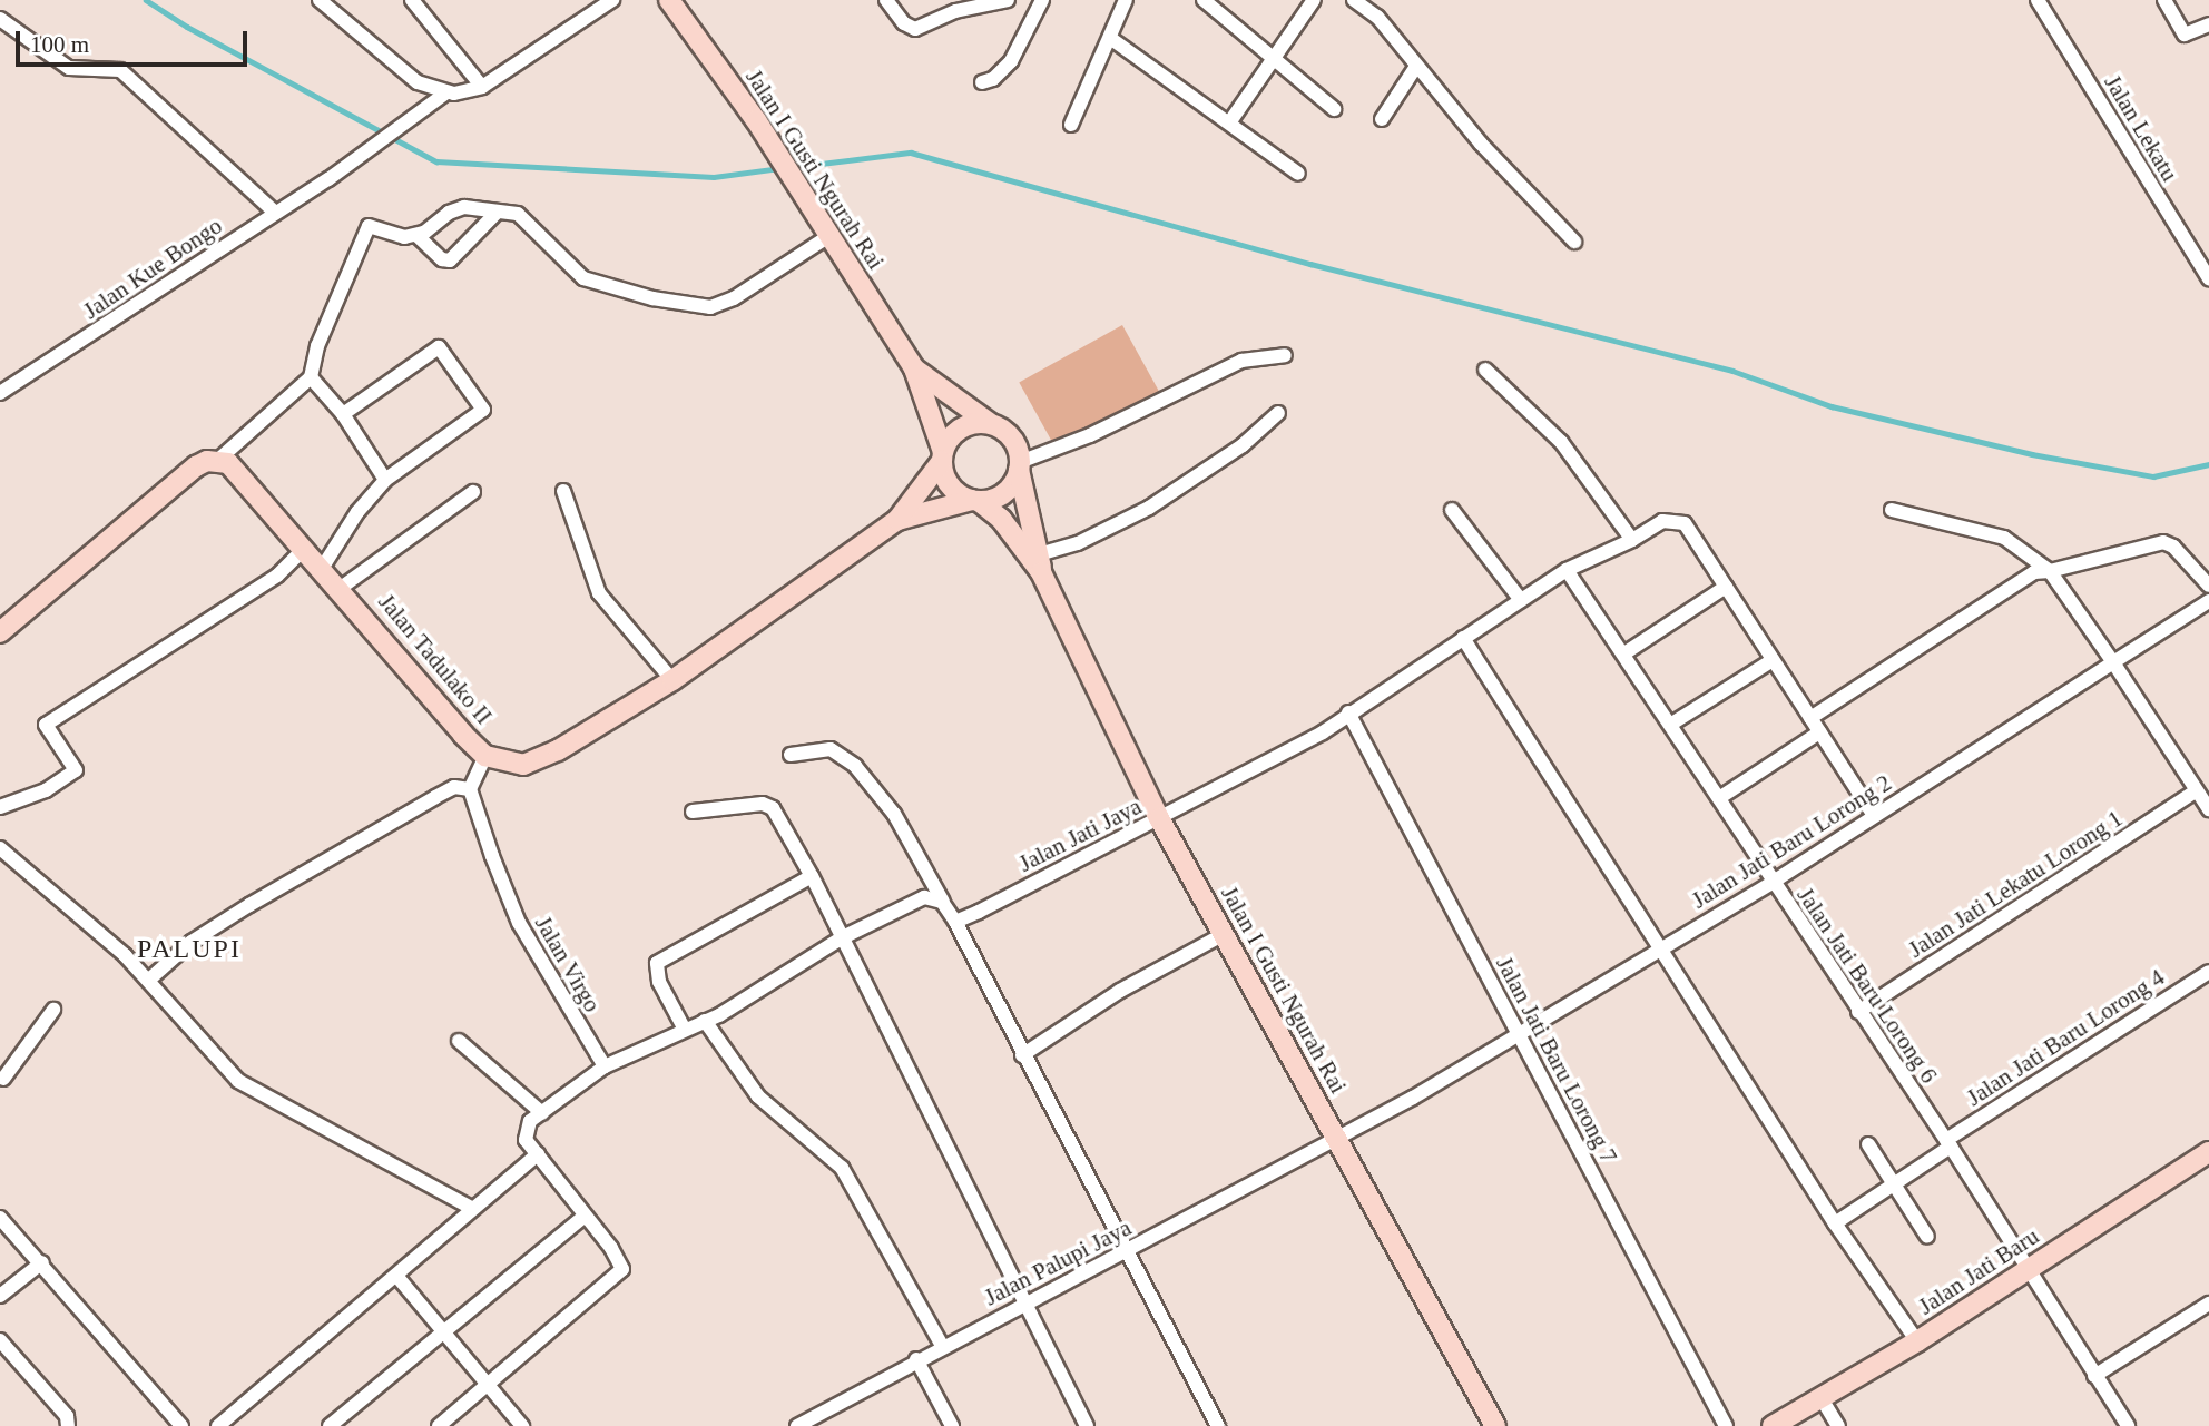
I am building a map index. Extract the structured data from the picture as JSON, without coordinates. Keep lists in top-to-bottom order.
{
  "streets": {
    "main road": ["Jalan I Gusti Ngurah Rai", "Jalan Tadulako II", "Jalan Jati Baru"],
    "street": [
      "Jalan Lekatu",
      "Jalan Kue Bongo",
      "Jalan Jati Jaya",
      "Jalan Jati Baru Lorong 2",
      "Jalan Jati Lekatu Lorong 1",
      "Jalan Virgo",
      "Jalan Jati Baru Lorong 6",
      "Jalan Jati Baru Lorong 4",
      "Jalan Jati Baru Lorong 7",
      "Jalan Palupi Jaya"
    ]
  },
  "crossings": [
    ["Jalan I Gusti Ngurah Rai", "Jalan Tadulako II"],
    ["Jalan I Gusti Ngurah Rai", "Jalan Jati Jaya"],
    ["Jalan I Gusti Ngurah Rai", "Jalan Jati Baru Lorong 2"],
    ["Jalan I Gusti Ngurah Rai", "Jalan Palupi Jaya"],
    ["Jalan Jati Jaya", "Jalan Jati Baru Lorong 6"],
    ["Jalan Jati Jaya", "Jalan Jati Baru Lorong 7"],
    ["Jalan Jati Baru Lorong 2", "Jalan Jati Baru Lorong 6"],
    ["Jalan Jati Baru Lorong 2", "Jalan Jati Baru Lorong 7"],
    ["Jalan Jati Baru Lorong 2", "Jalan Palupi Jaya"],
    ["Jalan Jati Lekatu Lorong 1", "Jalan Jati Baru Lorong 6"],
    ["Jalan Jati Baru Lorong 6", "Jalan Jati Baru Lorong 4"],
    ["Jalan Jati Baru Lorong 6", "Jalan Jati Baru"]
  ],
  "districts": ["PALUPI"],
  "scale_bar": "100 m"
}
